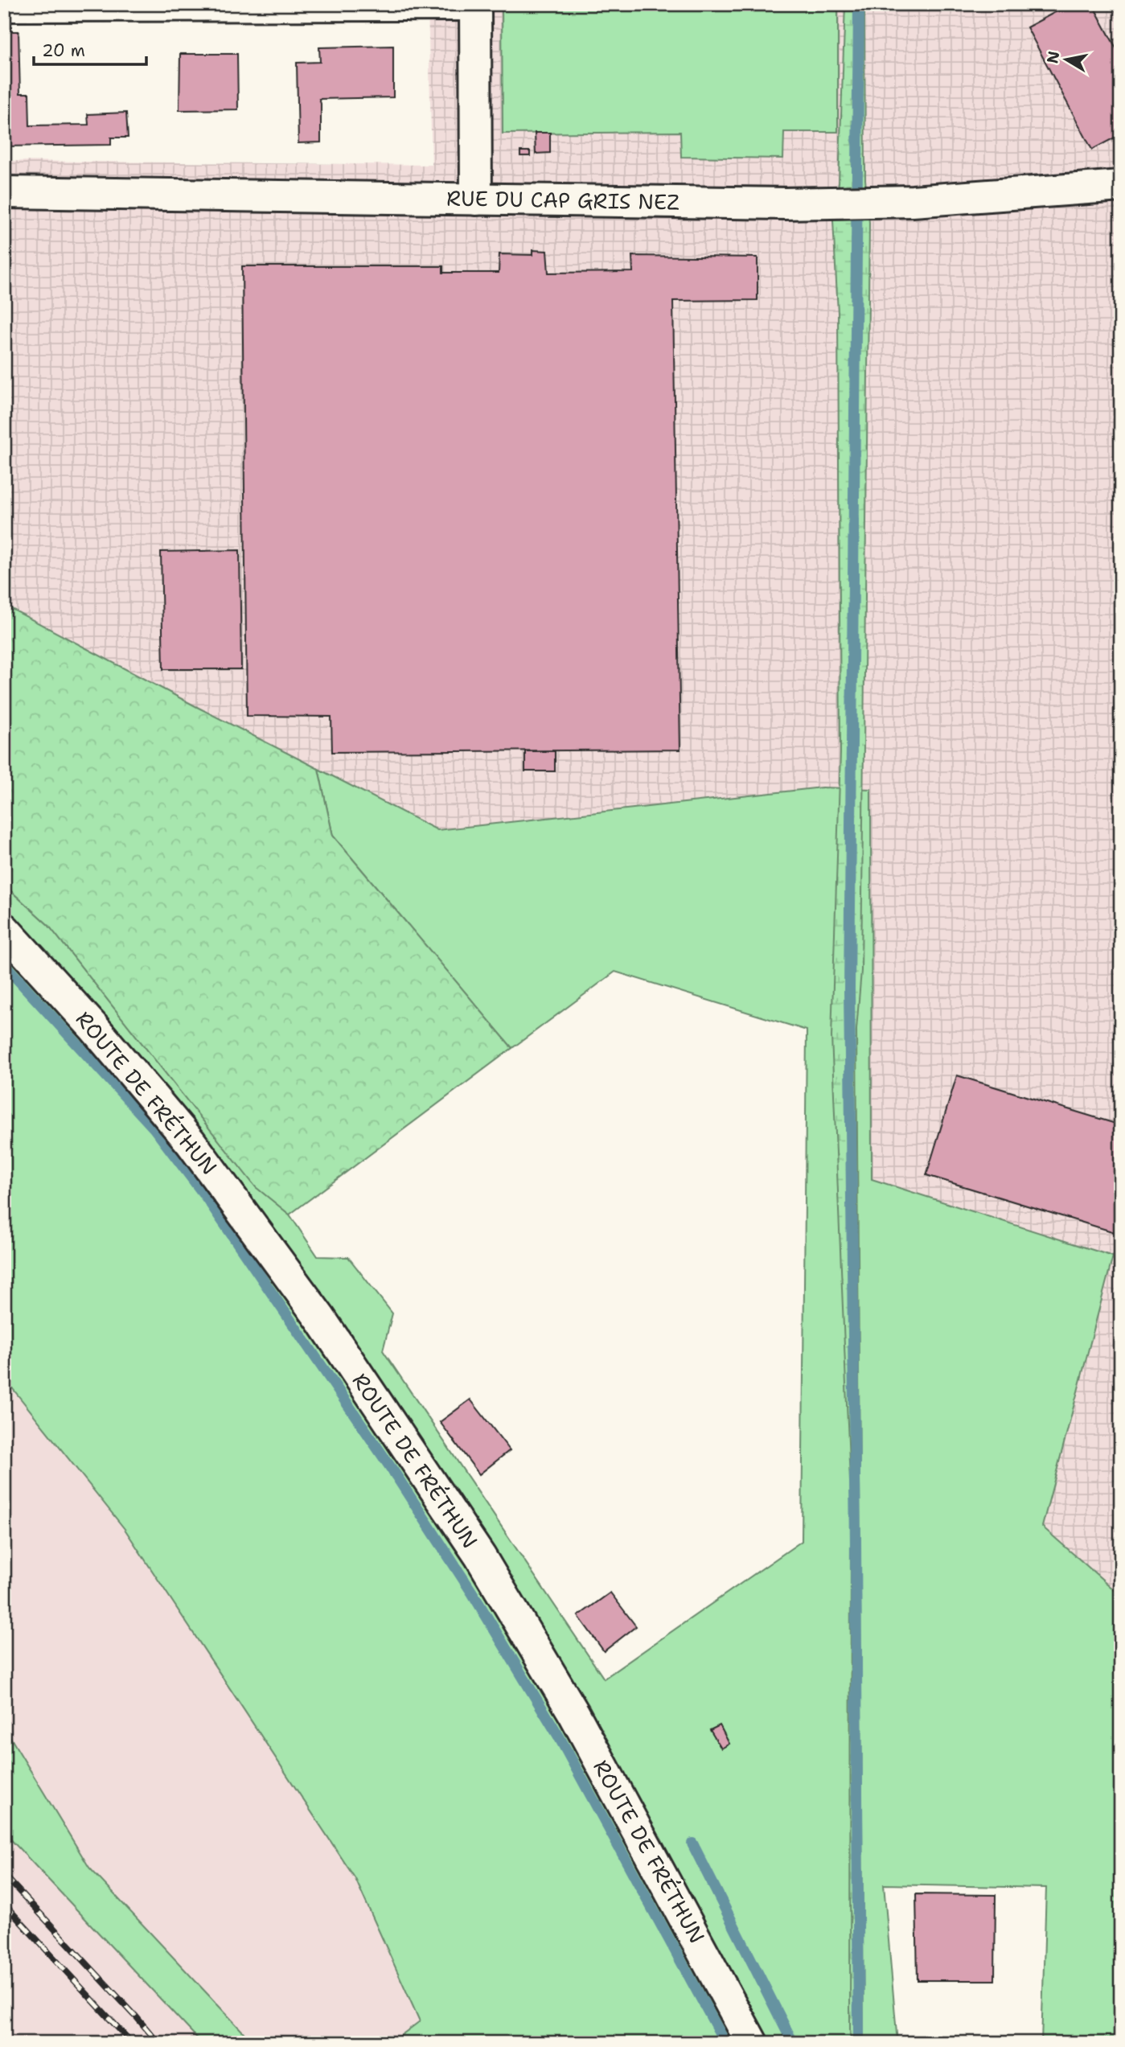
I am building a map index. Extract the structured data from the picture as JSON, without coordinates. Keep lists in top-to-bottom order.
{
  "streets": {
    "street": ["RUE DU CAP GRIS NEZ", "ROUTE DE FRÉTHUN"]
  },
  "scale_bar": "20 m",
  "north": "left"
}
